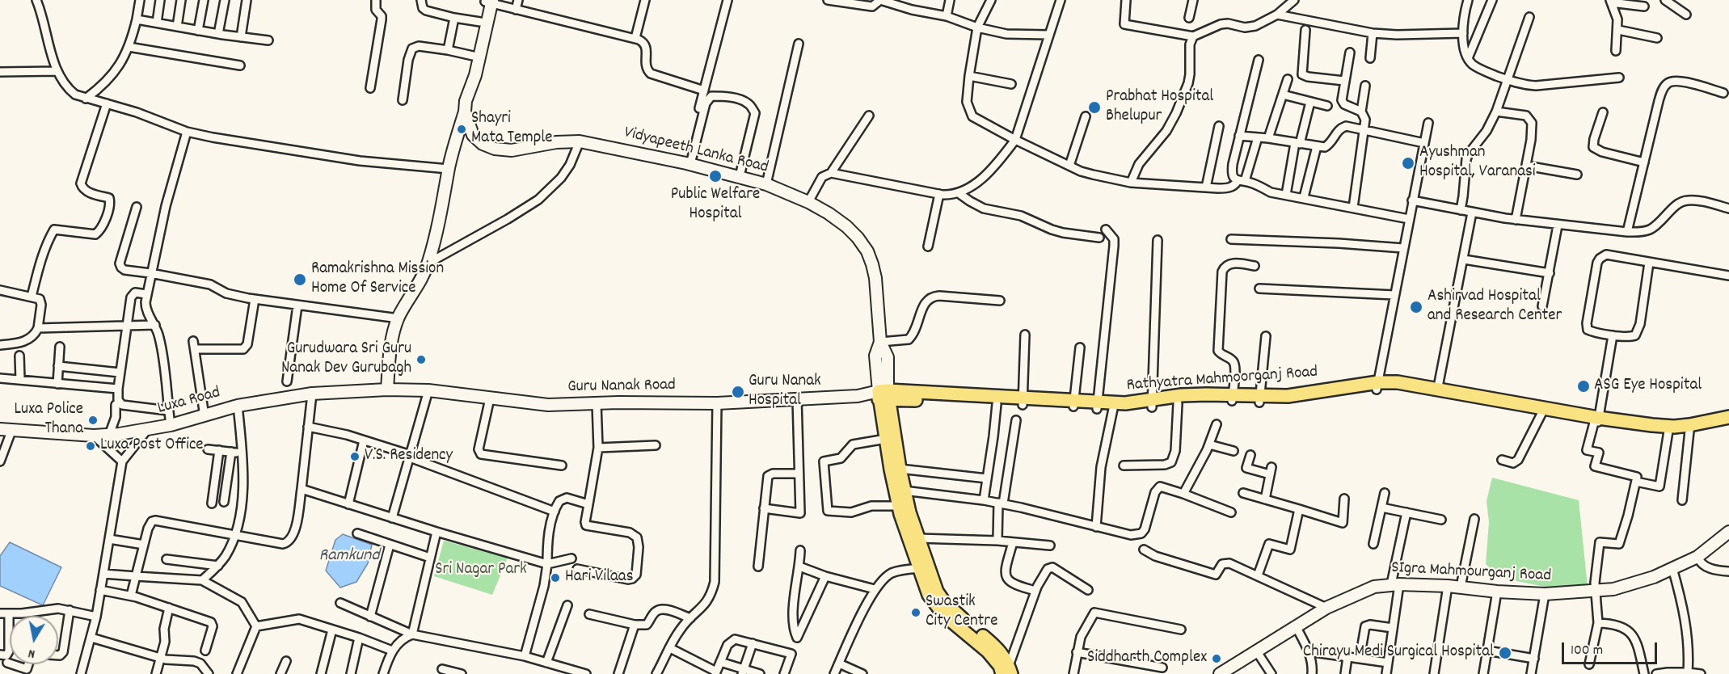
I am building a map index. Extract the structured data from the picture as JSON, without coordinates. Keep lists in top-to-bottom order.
{
  "streets": {
    "main road": ["Vidyapeeth Lanka Road", "Rathyatra Mahmoorganj Road"],
    "street": ["Guru Nanak Road", "Luxa Road", "SIgra Mahmourganj Road"]
  },
  "crossings": [
    ["Vidyapeeth Lanka Road", "Rathyatra Mahmoorganj Road"],
    ["Vidyapeeth Lanka Road", "Guru Nanak Road"],
    ["Rathyatra Mahmoorganj Road", "Guru Nanak Road"],
    ["Guru Nanak Road", "Luxa Road"]
  ],
  "water": ["Ramkund"],
  "parks": ["Sri Nagar Park"],
  "places": [
    "Prabhat Hospital Bhelupur",
    "Shayri Mata Temple",
    "Ayushman Hospital, Varanasi",
    "Public Welfare Hospital",
    "Ramakrishna Mission Home Of Service",
    "Ashirvad Hospital and Research Center",
    "Gurudwara Sri Guru Nanak Dev Gurubagh",
    "ASG Eye Hospital",
    "Guru Nanak Hospital",
    "Luxa Police Thana",
    "Luxa Post Office",
    "V.S. Residency",
    "Hari Vilaas",
    "Swastik City Centre",
    "Chirayu Medi Surgical Hospital",
    "Siddharth Complex"
  ],
  "scale_bar": "100 m",
  "north": "bottom"
}
